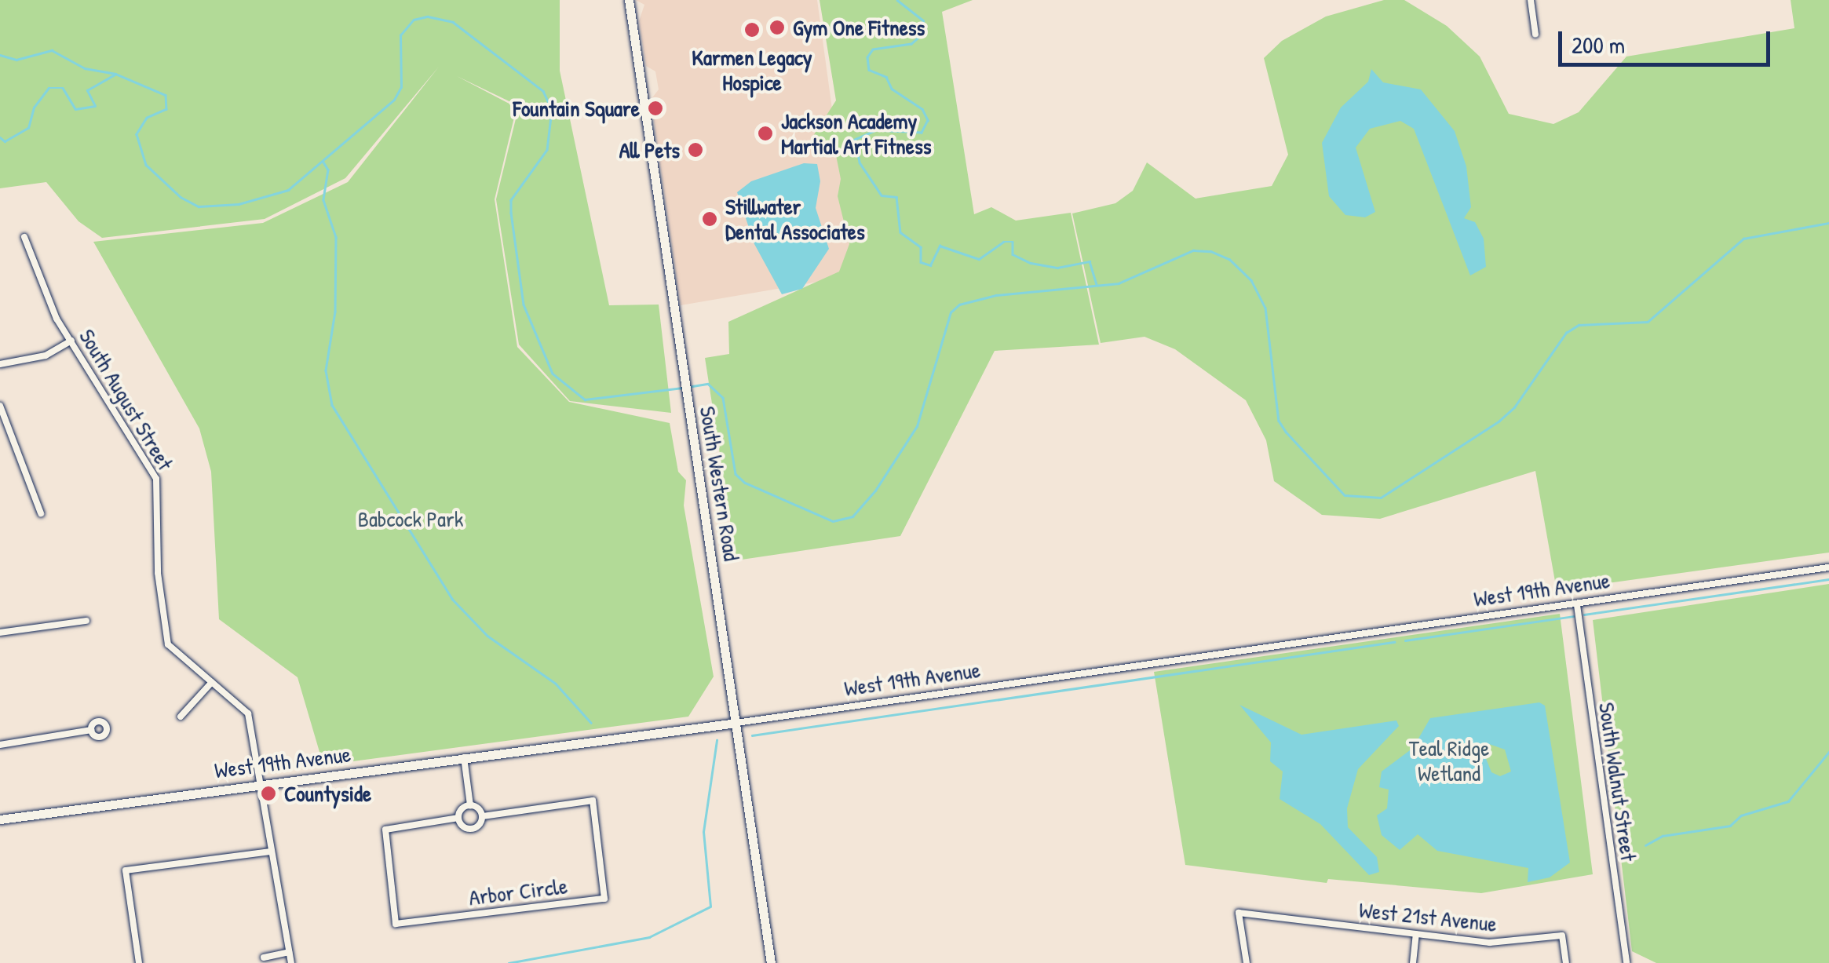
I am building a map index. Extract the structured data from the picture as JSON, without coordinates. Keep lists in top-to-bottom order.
{
  "streets": {
    "street": [
      "South August Street",
      "South Western Road",
      "West 19th Avenue",
      "South Walnut Street",
      "Arbor Circle",
      "West 21st Avenue"
    ]
  },
  "crossings": [
    ["South August Street", "West 19th Avenue"],
    ["South Western Road", "West 19th Avenue"],
    ["West 19th Avenue", "South Walnut Street"]
  ],
  "parks": ["Babcock Park", "Teal Ridge Wetland"],
  "places": [
    "Gym One Fitness",
    "Karmen Legacy Hospice",
    "Fountain Square",
    "Jackson Academy Martial Art Fitness",
    "All Pets",
    "Stillwater Dental Associates",
    "Countyside"
  ],
  "scale_bar": "200 m"
}
